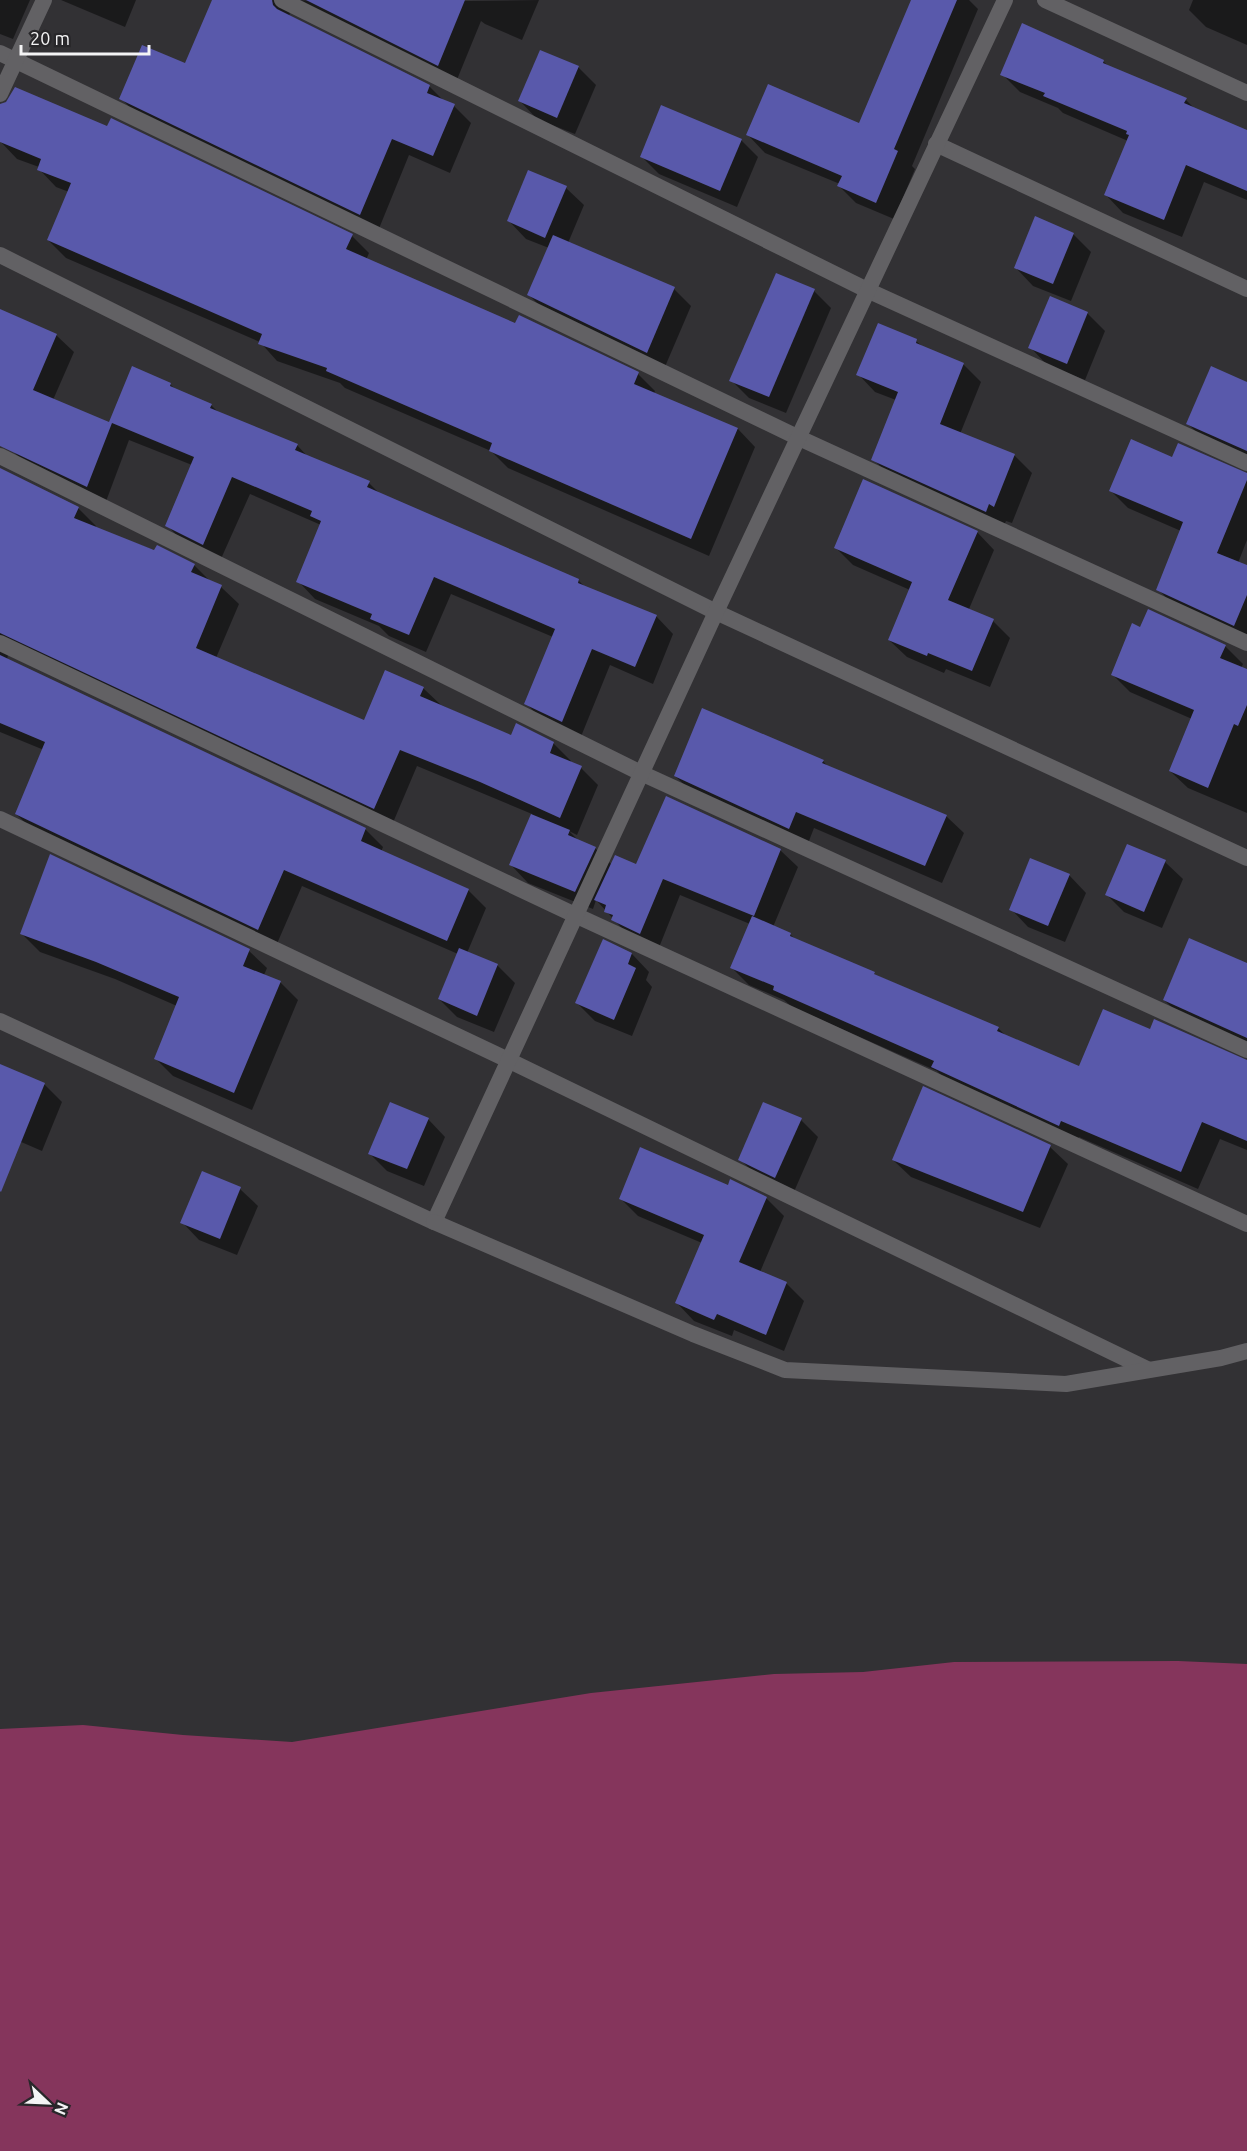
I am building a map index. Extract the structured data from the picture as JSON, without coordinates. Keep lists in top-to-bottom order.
{
  "scale_bar": "20 m",
  "north": "bottom right"
}
